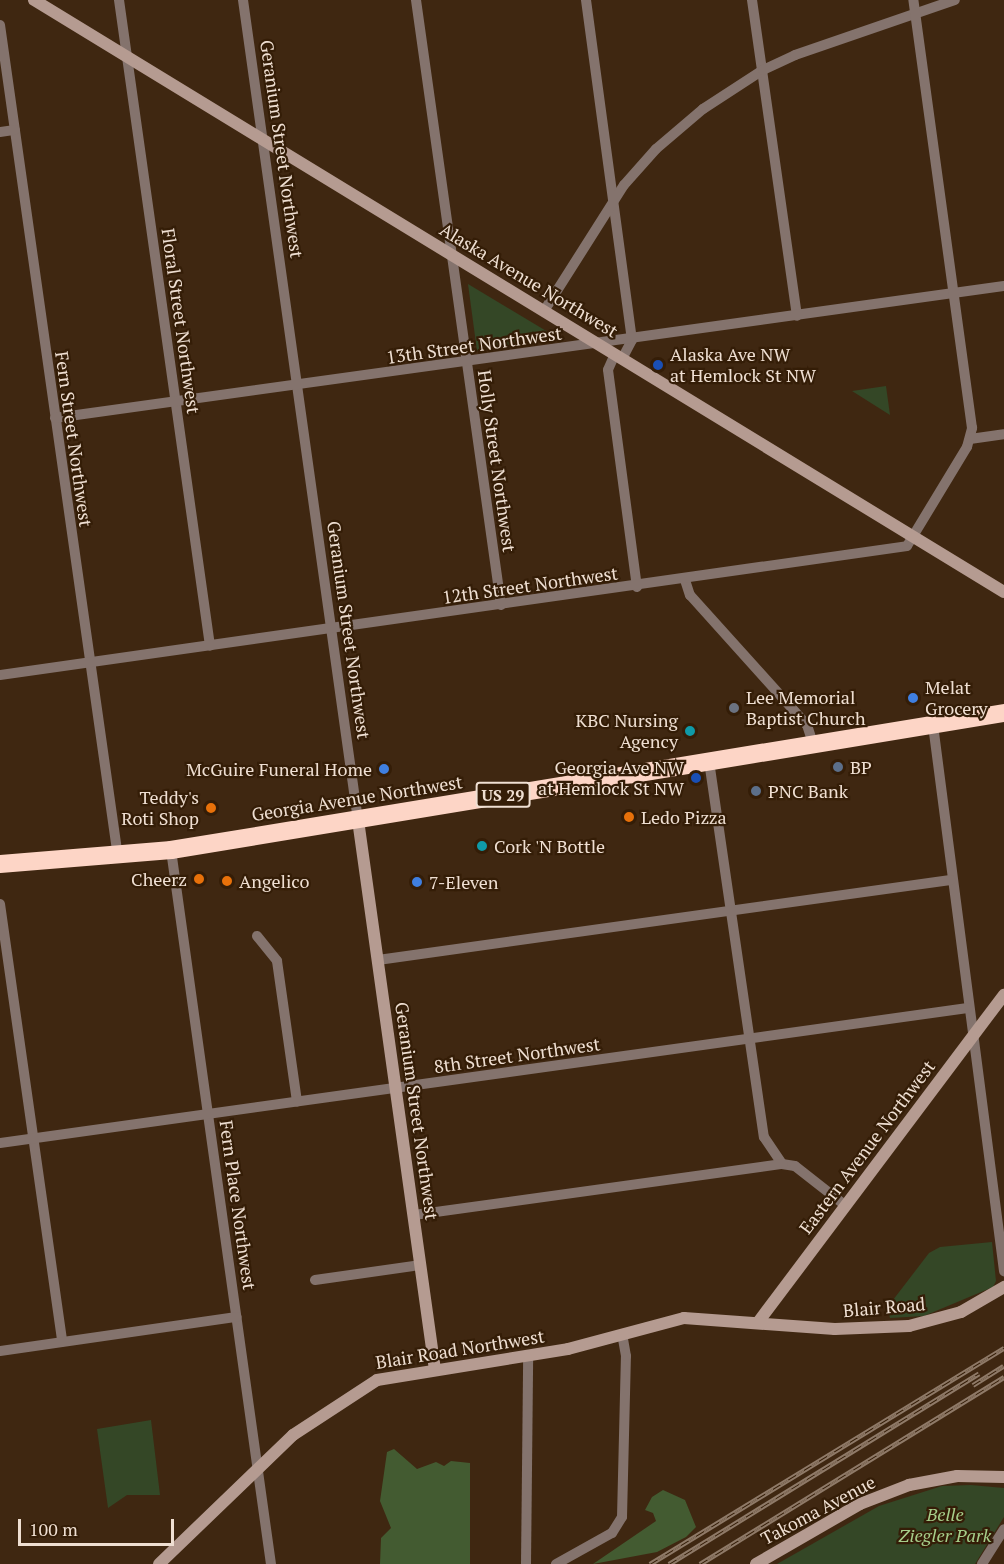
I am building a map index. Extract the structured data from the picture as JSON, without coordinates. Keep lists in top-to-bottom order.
{
  "streets": {
    "highway": ["US 29", "Georgia Avenue Northwest"],
    "main road": [
      "Geranium Street Northwest",
      "Alaska Avenue Northwest",
      "Eastern Avenue Northwest",
      "Blair Road",
      "Blair Road Northwest",
      "Takoma Avenue"
    ],
    "street": [
      "Floral Street Northwest",
      "13th Street Northwest",
      "Fern Street Northwest",
      "Holly Street Northwest",
      "12th Street Northwest",
      "8th Street Northwest",
      "Fern Place Northwest"
    ]
  },
  "crossings": [
    ["Geranium Street Northwest", "Alaska Avenue Northwest"],
    ["Geranium Street Northwest", "13th Street Northwest"],
    ["Geranium Street Northwest", "12th Street Northwest"],
    ["Geranium Street Northwest", "Georgia Avenue Northwest"],
    ["Geranium Street Northwest", "8th Street Northwest"],
    ["Geranium Street Northwest", "Blair Road Northwest"],
    ["Alaska Avenue Northwest", "Floral Street Northwest"],
    ["Alaska Avenue Northwest", "13th Street Northwest"],
    ["Alaska Avenue Northwest", "Holly Street Northwest"],
    ["Alaska Avenue Northwest", "12th Street Northwest"],
    ["Floral Street Northwest", "13th Street Northwest"],
    ["Floral Street Northwest", "12th Street Northwest"],
    ["13th Street Northwest", "Fern Street Northwest"],
    ["13th Street Northwest", "Holly Street Northwest"],
    ["Fern Street Northwest", "12th Street Northwest"],
    ["Fern Street Northwest", "Georgia Avenue Northwest"],
    ["Holly Street Northwest", "12th Street Northwest"],
    ["Georgia Avenue Northwest", "Fern Place Northwest"],
    ["8th Street Northwest", "Fern Place Northwest"],
    ["Eastern Avenue Northwest", "Blair Road"],
    ["Eastern Avenue Northwest", "Blair Road Northwest"],
    ["Fern Place Northwest", "Blair Road Northwest"],
    ["Blair Road", "Blair Road Northwest"]
  ],
  "parks": ["Belle Ziegler Park"],
  "places": [
    "Alaska Ave NW at Hemlock St NW",
    "Melat Grocery",
    "Lee Memorial Baptist Church",
    "KBC Nursing Agency",
    "BP",
    "McGuire Funeral Home",
    "Georgia Ave NW at Hemlock St NW",
    "PNC Bank",
    "Teddy's Roti Shop",
    "Ledo Pizza",
    "Cork 'N Bottle",
    "Cheerz",
    "Angelico",
    "7-Eleven"
  ],
  "scale_bar": "100 m"
}
